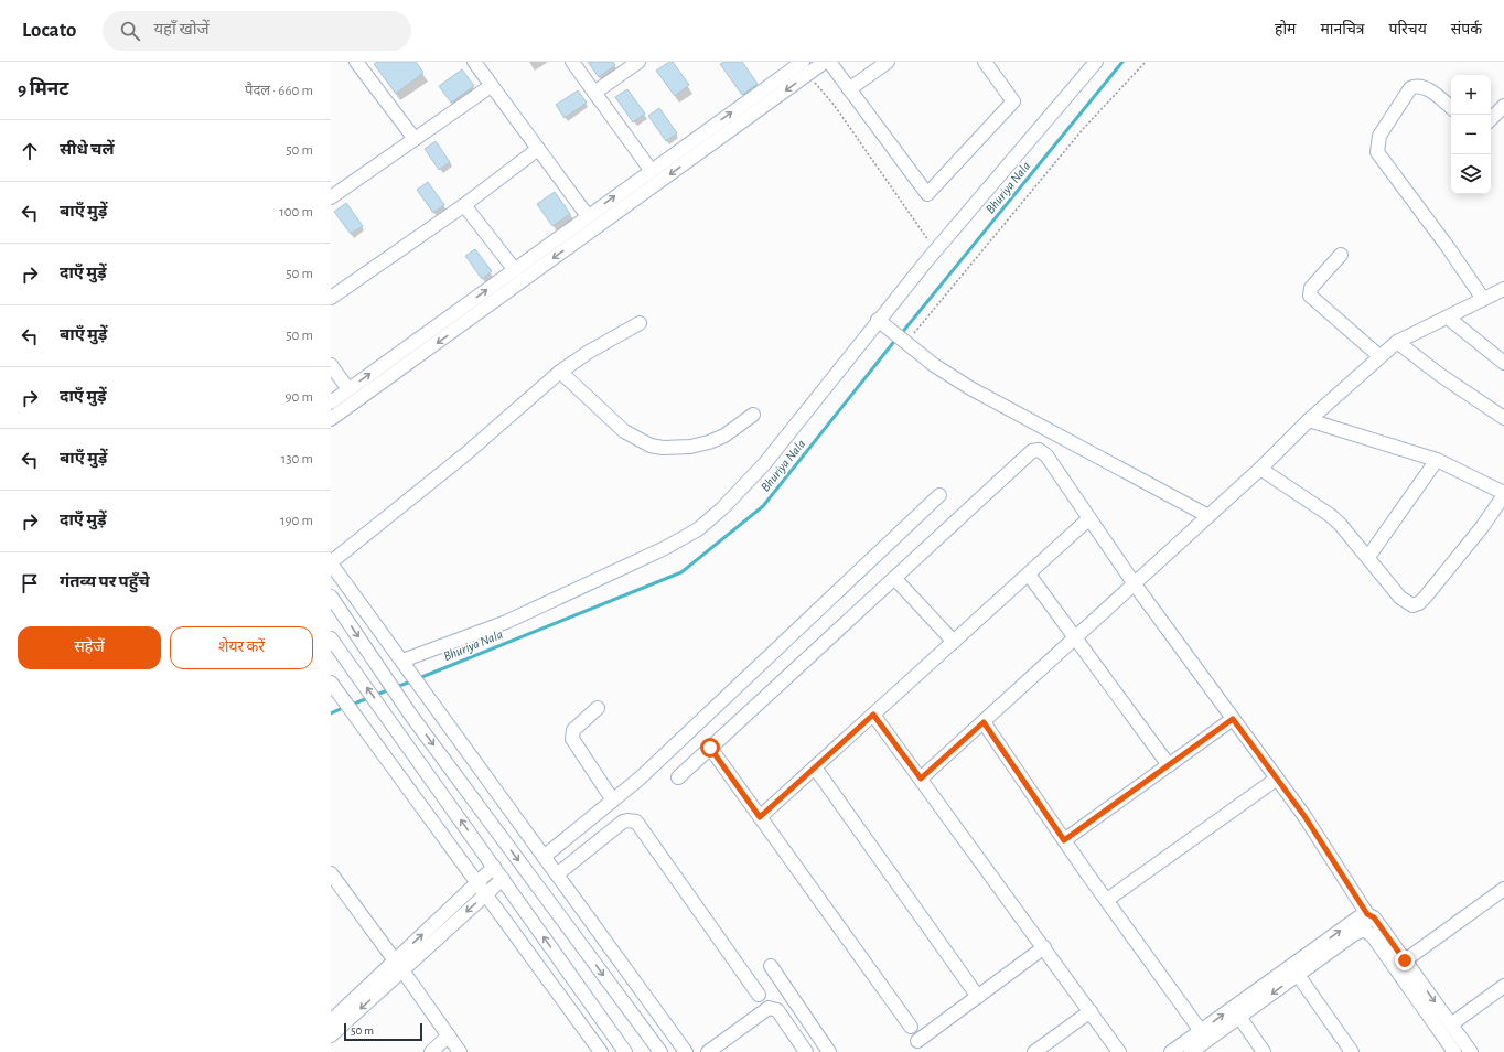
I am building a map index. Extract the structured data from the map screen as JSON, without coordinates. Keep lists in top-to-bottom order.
{
  "water": ["Bhuriya Nala"],
  "scale_bar": "50 m",
  "page": {
    "header": "Locato",
    "search": "यहाँ खोजें",
    "nav": [
      "होम",
      "मानचित्र",
      "परिचय",
      "संपर्क"
    ],
    "heading": ["9 मिनट", "पैदल · 660 m"],
    "map_buttons": ["+", "−"],
    "list": [
      ["सीधे चलें", "50 m"],
      ["बाएँ मुड़ें", "100 m"],
      ["दाएँ मुड़ें", "50 m"],
      ["बाएँ मुड़ें", "50 m"],
      ["दाएँ मुड़ें", "90 m"],
      ["बाएँ मुड़ें", "130 m"],
      ["दाएँ मुड़ें", "190 m"],
      "गंतव्य पर पहुँचे"
    ],
    "buttons": ["सहेजें", "शेयर करें"],
    "scale": "50 m"
  }
}
